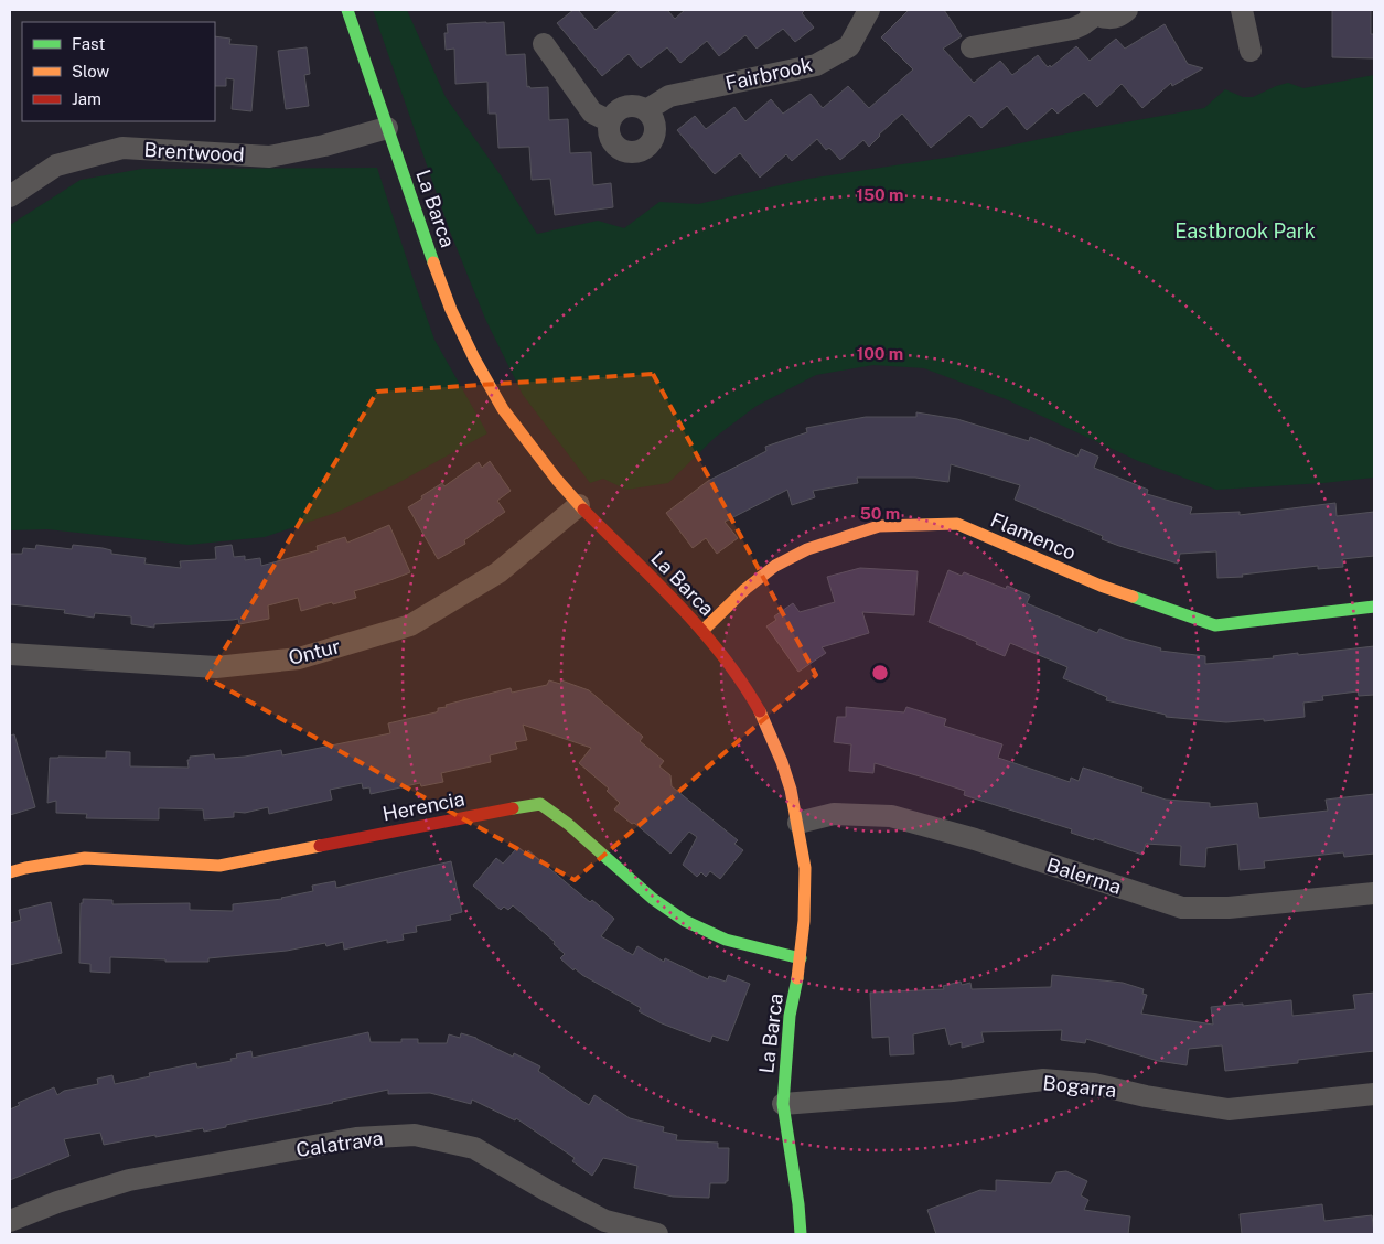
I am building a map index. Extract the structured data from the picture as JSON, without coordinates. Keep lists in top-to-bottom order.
{
  "streets": {
    "street": [
      "Fairbrook",
      "Brentwood",
      "La Barca",
      "Flamenco",
      "Ontur",
      "Herencia",
      "Balerma",
      "Bogarra",
      "Calatrava"
    ]
  },
  "crossings": [
    ["Brentwood", "La Barca"],
    ["La Barca", "Flamenco"],
    ["La Barca", "Ontur"],
    ["La Barca", "Herencia"],
    ["La Barca", "Balerma"],
    ["La Barca", "Bogarra"]
  ],
  "parks": ["Eastbrook Park"],
  "legend": ["Fast", "Slow", "Jam"],
  "rings": ["150 m", "100 m", "50 m"]
}
